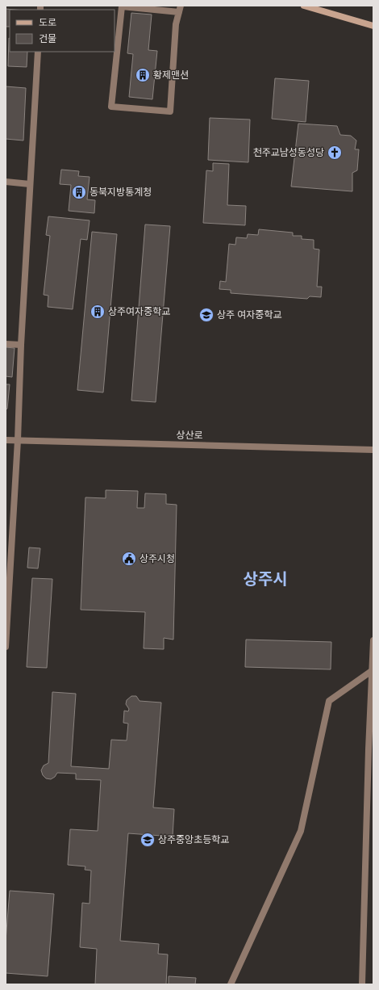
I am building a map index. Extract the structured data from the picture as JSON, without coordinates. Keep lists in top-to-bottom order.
{
  "streets": {
    "street": ["상산로"]
  },
  "districts": ["상주시"],
  "places": {
    "building": ["황제맨션", "동북지방통계청", "상주여자중학교"],
    "church": ["천주교남성동성당"],
    "school or university": ["상주 여자중학교", "상주중앙초등학교"],
    "public building": ["상주시청"]
  },
  "legend": ["도로", "건물"]
}
